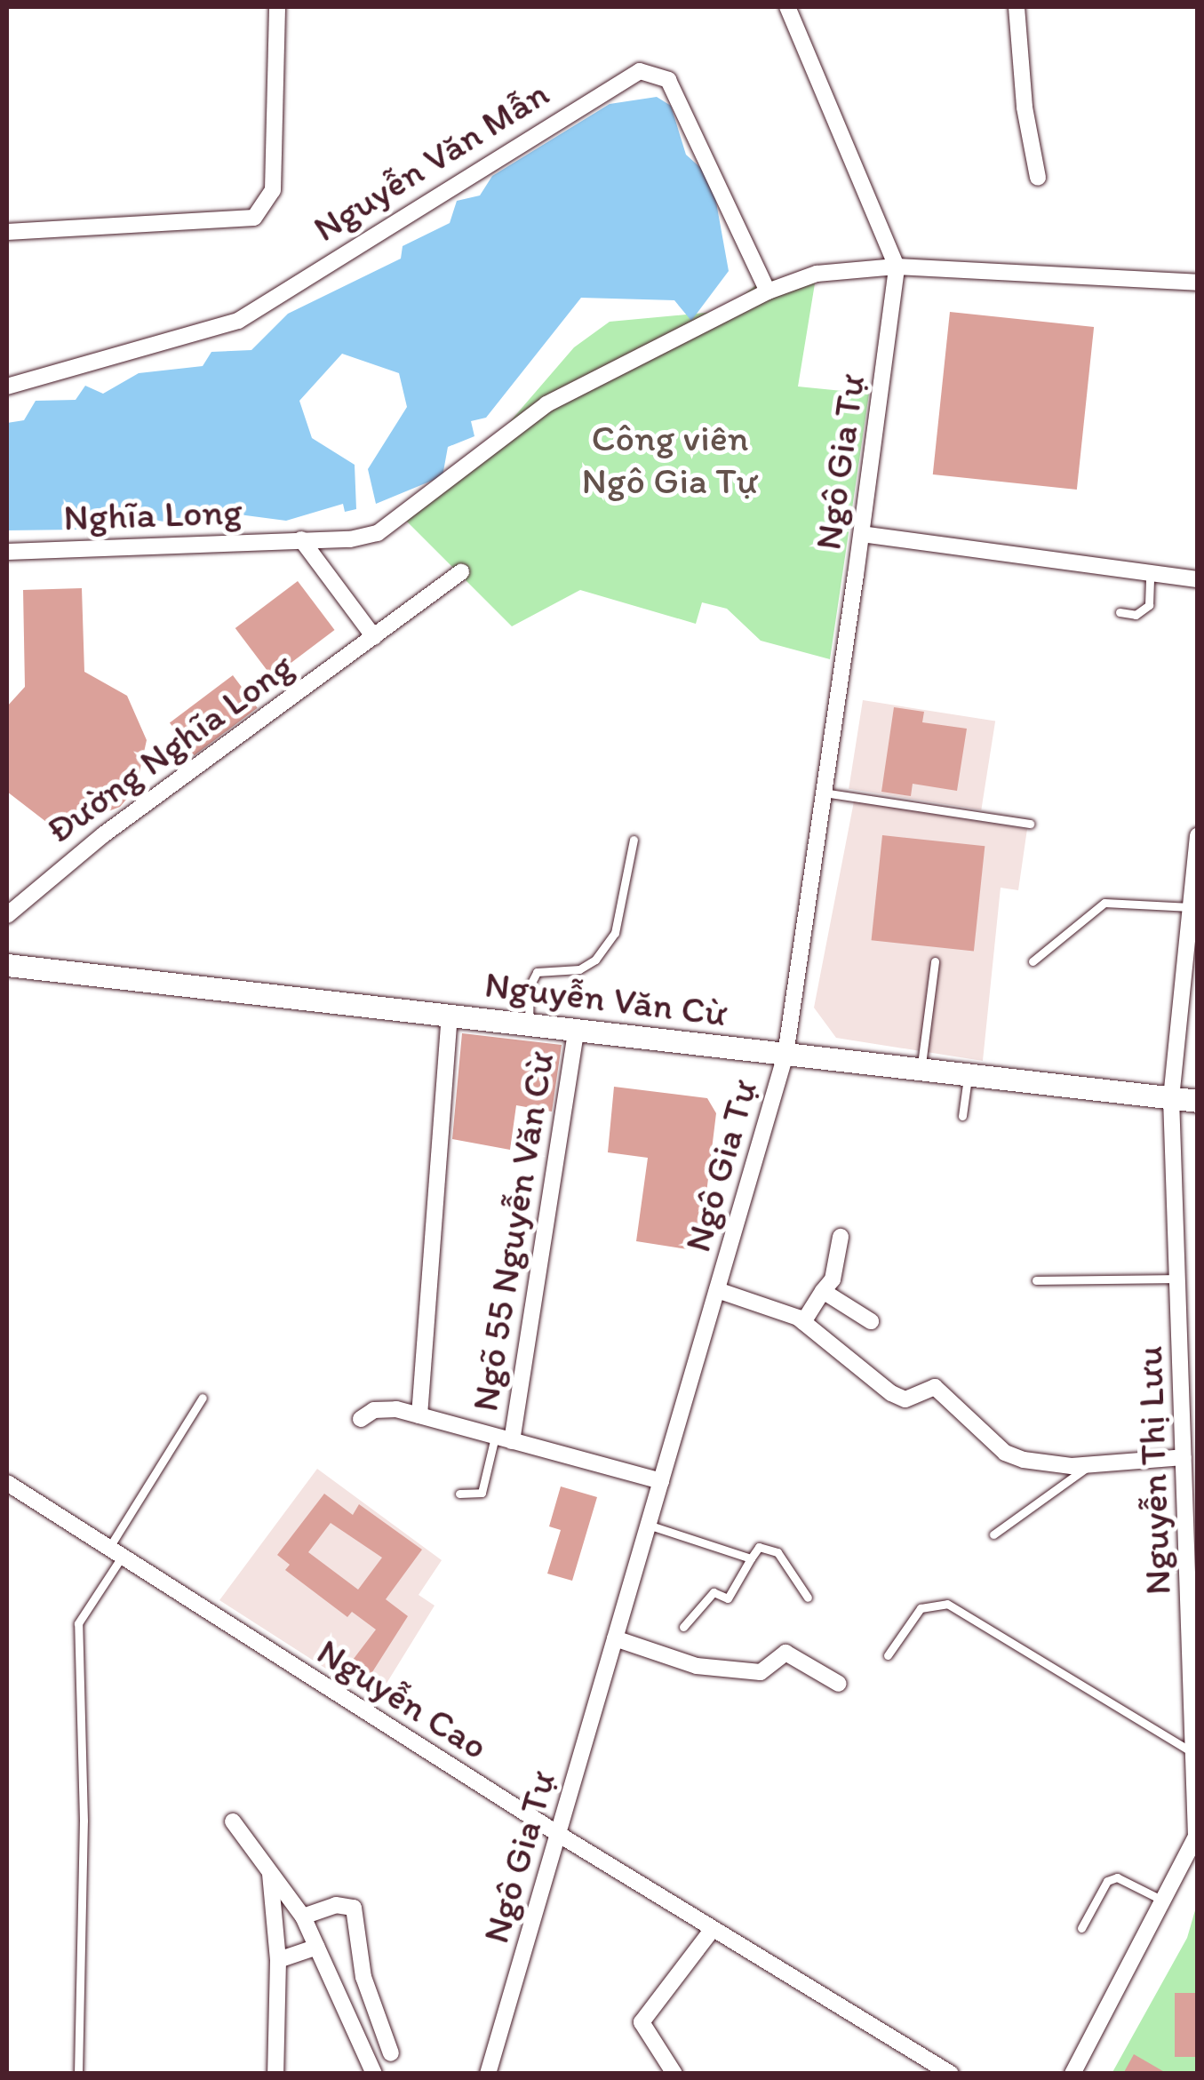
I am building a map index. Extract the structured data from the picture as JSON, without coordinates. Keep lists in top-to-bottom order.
{
  "streets": {
    "street": [
      "Nguyễn Văn Mẫn",
      "Ngô Gia Tự",
      "Nghĩa Long",
      "Đường Nghĩa Long",
      "Nguyễn Văn Cừ",
      "Ngõ 55 Nguyễn Văn Cừ",
      "Nguyễn Thị Lưu",
      "Nguyễn Cao"
    ]
  },
  "crossings": [
    ["Ngô Gia Tự", "Nguyễn Văn Cừ"],
    ["Ngô Gia Tự", "Nguyễn Cao"],
    ["Nguyễn Văn Cừ", "Ngõ 55 Nguyễn Văn Cừ"],
    ["Nguyễn Văn Cừ", "Nguyễn Thị Lưu"]
  ],
  "parks": ["Công viên Ngô Gia Tự"]
}
